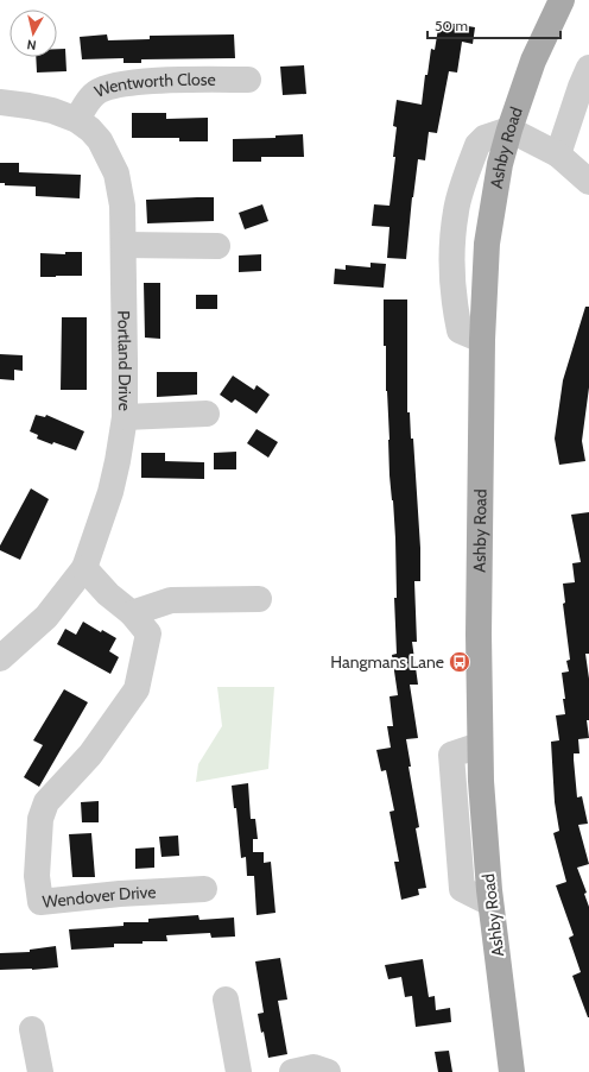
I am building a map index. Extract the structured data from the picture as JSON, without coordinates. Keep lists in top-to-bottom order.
{
  "streets": {
    "main road": ["Ashby Road"],
    "street": ["Wentworth Close", "Portland Drive", "Wendover Drive"]
  },
  "crossings": [
    ["Wentworth Close", "Portland Drive"],
    ["Portland Drive", "Wendover Drive"]
  ],
  "places": {
    "bus stop": ["Hangmans Lane"]
  },
  "scale_bar": "50 m",
  "north": "bottom"
}
